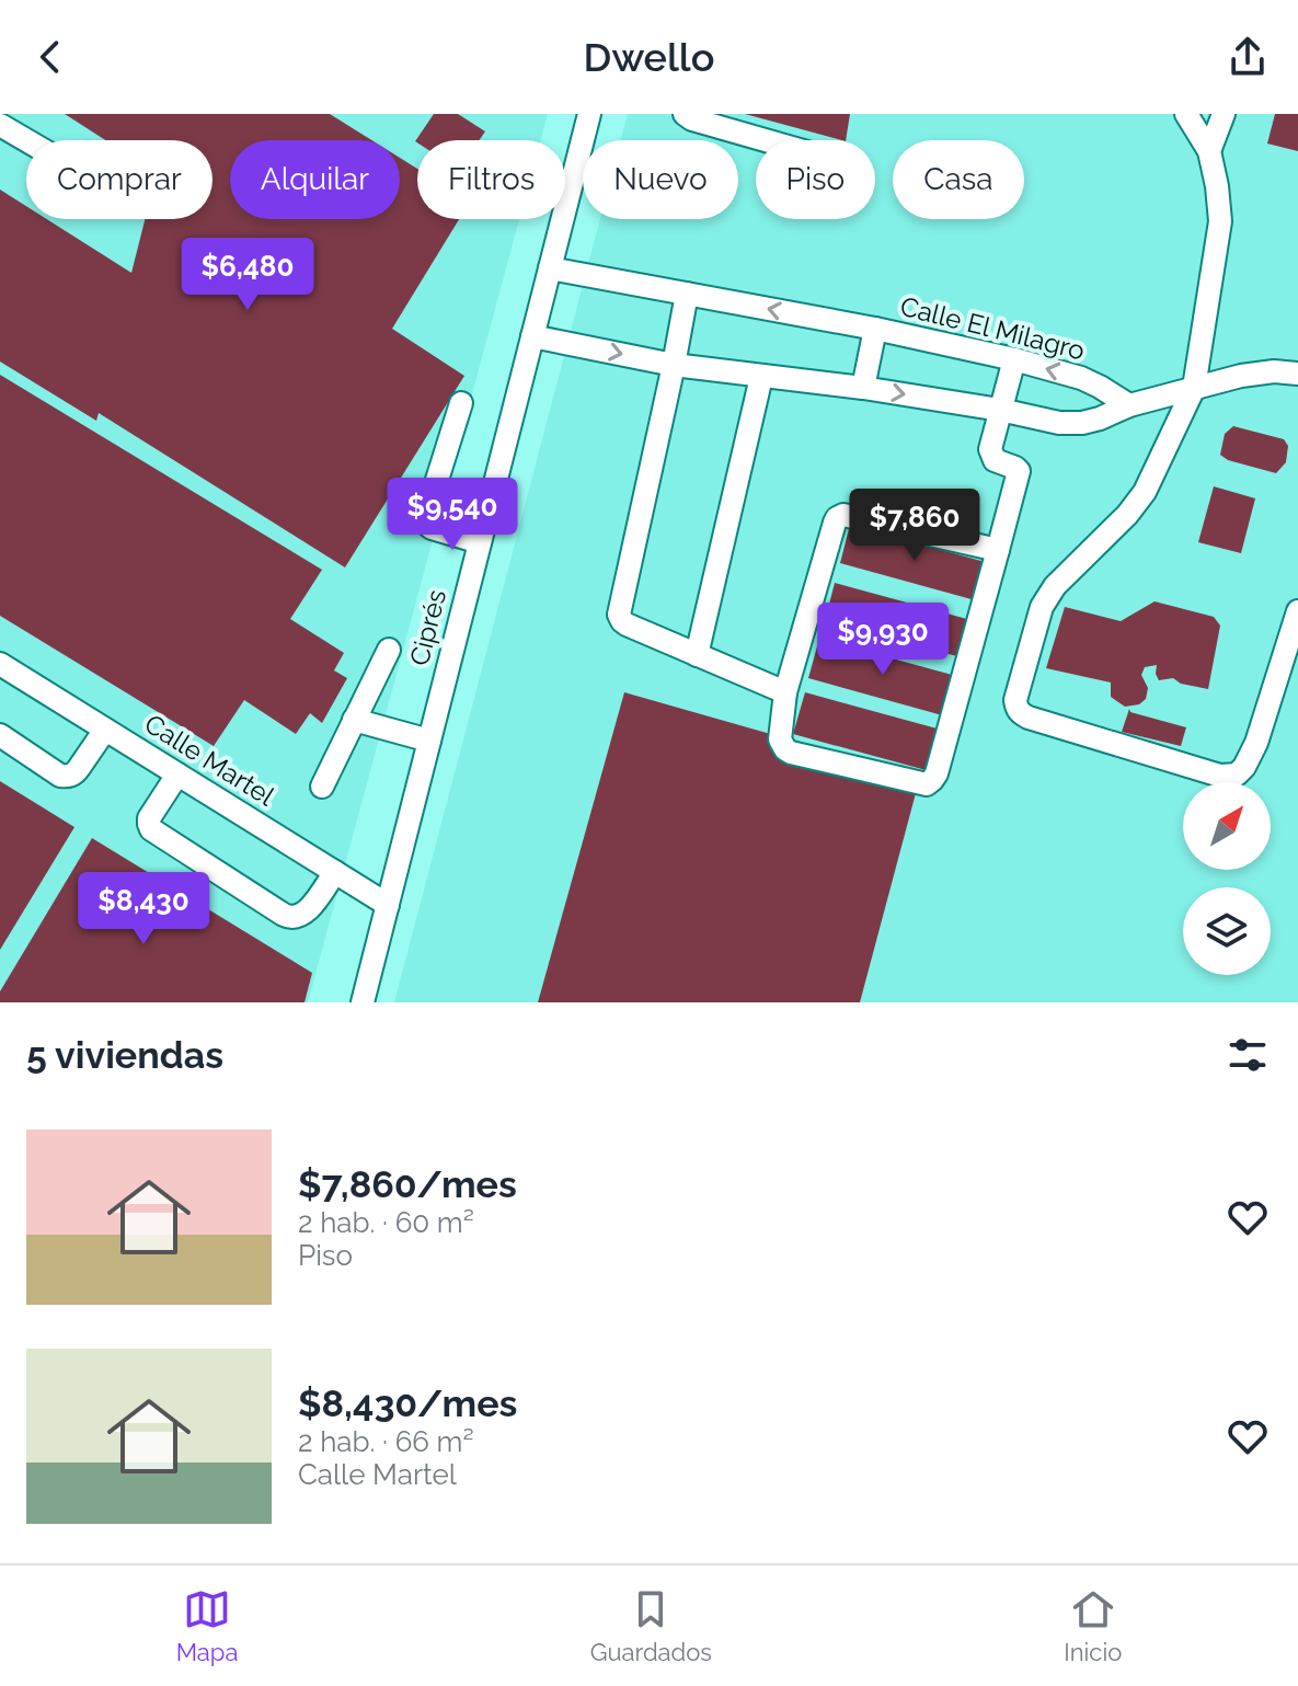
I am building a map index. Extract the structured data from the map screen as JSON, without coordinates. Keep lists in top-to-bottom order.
{
  "streets": {
    "street": ["Calle El Milagro", "Ciprés", "Calle Martel"]
  },
  "crossings": [
    ["Calle El Milagro", "Ciprés"],
    ["Ciprés", "Calle Martel"]
  ],
  "north": "top right",
  "page": {
    "header": "Dwello",
    "chip": [
      "Comprar",
      "Alquilar",
      "Filtros",
      "Nuevo",
      "Piso",
      "Casa"
    ],
    "price": [
      "$6,480",
      "$9,540",
      "$7,860",
      "$9,930",
      "$8,430"
    ],
    "heading": "5 viviendas",
    "list": [
      {
        "name": "$7,860/mes",
        "note": "2 hab. · 60 m² · Piso"
      },
      {
        "name": "$8,430/mes",
        "note": "2 hab. · 66 m² · Calle Martel"
      }
    ],
    "tabs": ["Mapa", "Guardados", "Inicio"]
  }
}
